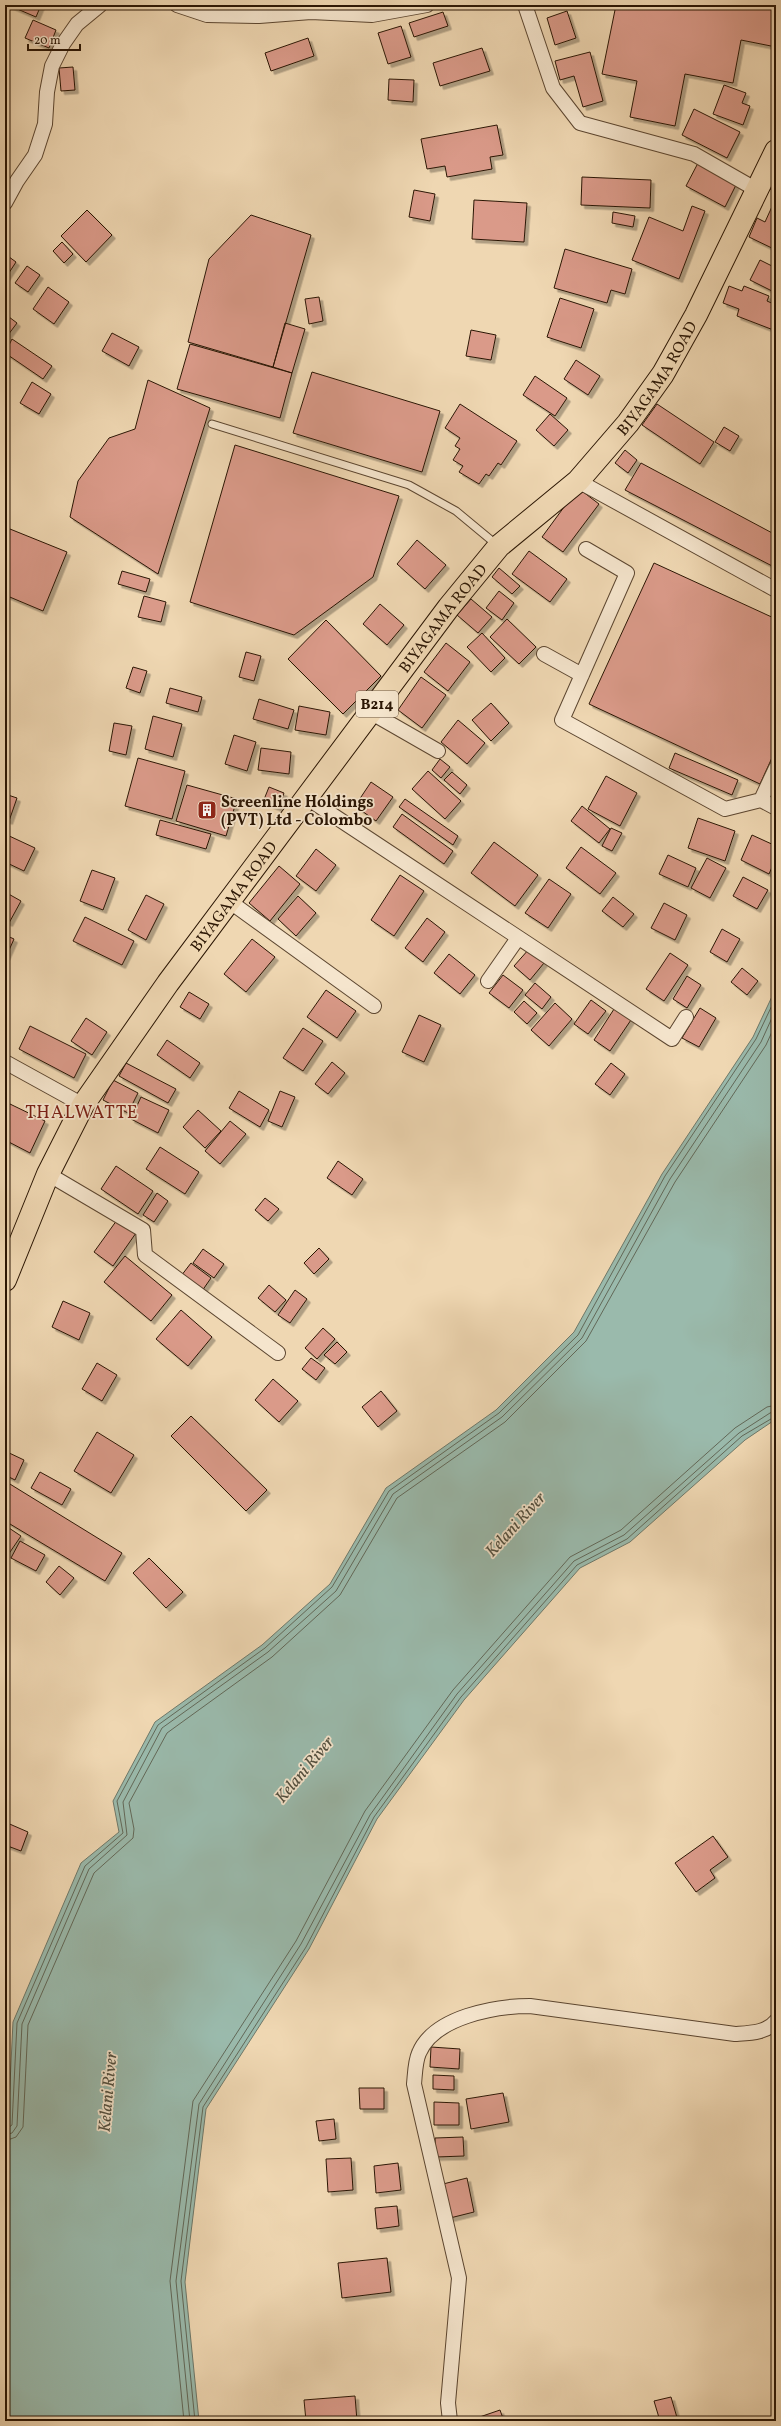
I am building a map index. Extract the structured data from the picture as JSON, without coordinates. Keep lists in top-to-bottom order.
{
  "streets": {
    "main road": ["BIYAGAMA ROAD", "B214"]
  },
  "districts": ["THALWATTE"],
  "water": ["Kelani River"],
  "places": {
    "building": ["Screenline Holdings (PVT) Ltd - Colombo"]
  },
  "scale_bar": "20 m"
}
